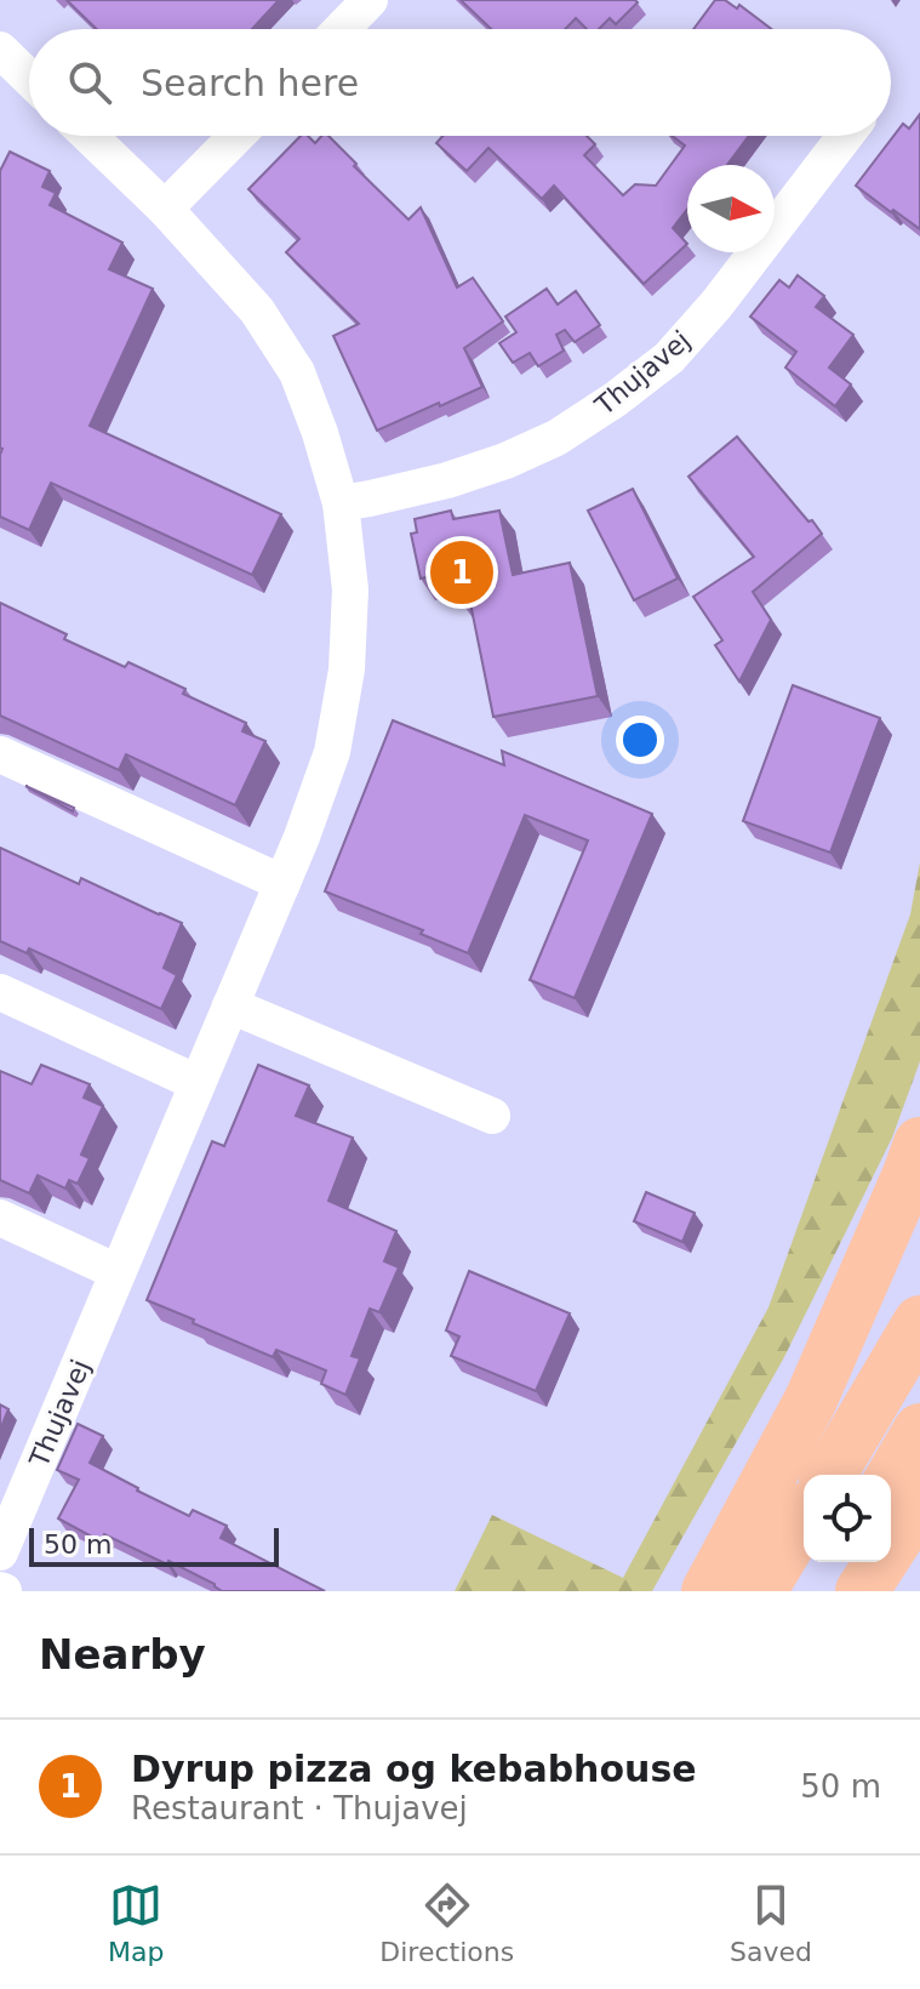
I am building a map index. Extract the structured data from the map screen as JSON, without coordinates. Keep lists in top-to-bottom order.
{
  "streets": {
    "street": ["Thujavej"]
  },
  "scale_bar": "50 m",
  "north": "right",
  "page": {
    "search": "Search here",
    "pins": "1",
    "scale": "50 m",
    "heading": "Nearby",
    "list": [
      {
        "mark": "1",
        "name": "Dyrup pizza og kebabhouse",
        "note": "Restaurant · Thujavej",
        "value": "50 m"
      }
    ],
    "nav": ["Map", "Directions", "Saved"]
  }
}
